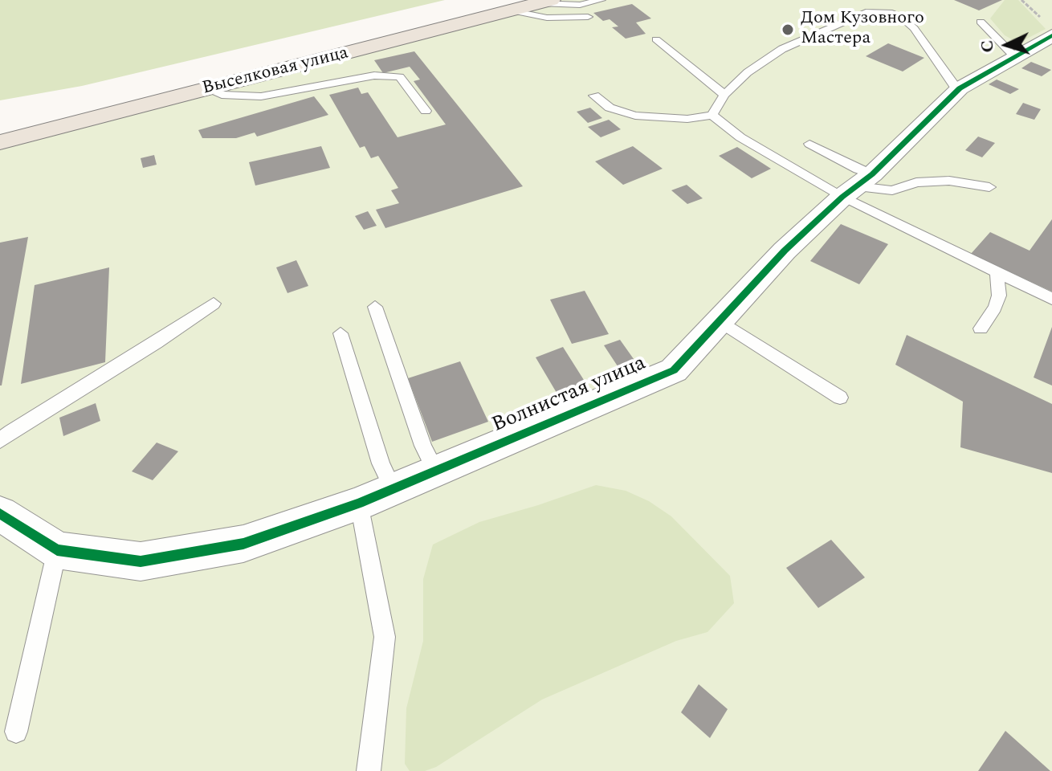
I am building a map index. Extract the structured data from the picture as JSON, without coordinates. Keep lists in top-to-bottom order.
{
  "streets": {
    "main road": ["Выселковая улица"],
    "street": ["Волнистая улица"]
  },
  "places": ["Дом Кузовного Мастера"],
  "north": "left"
}
